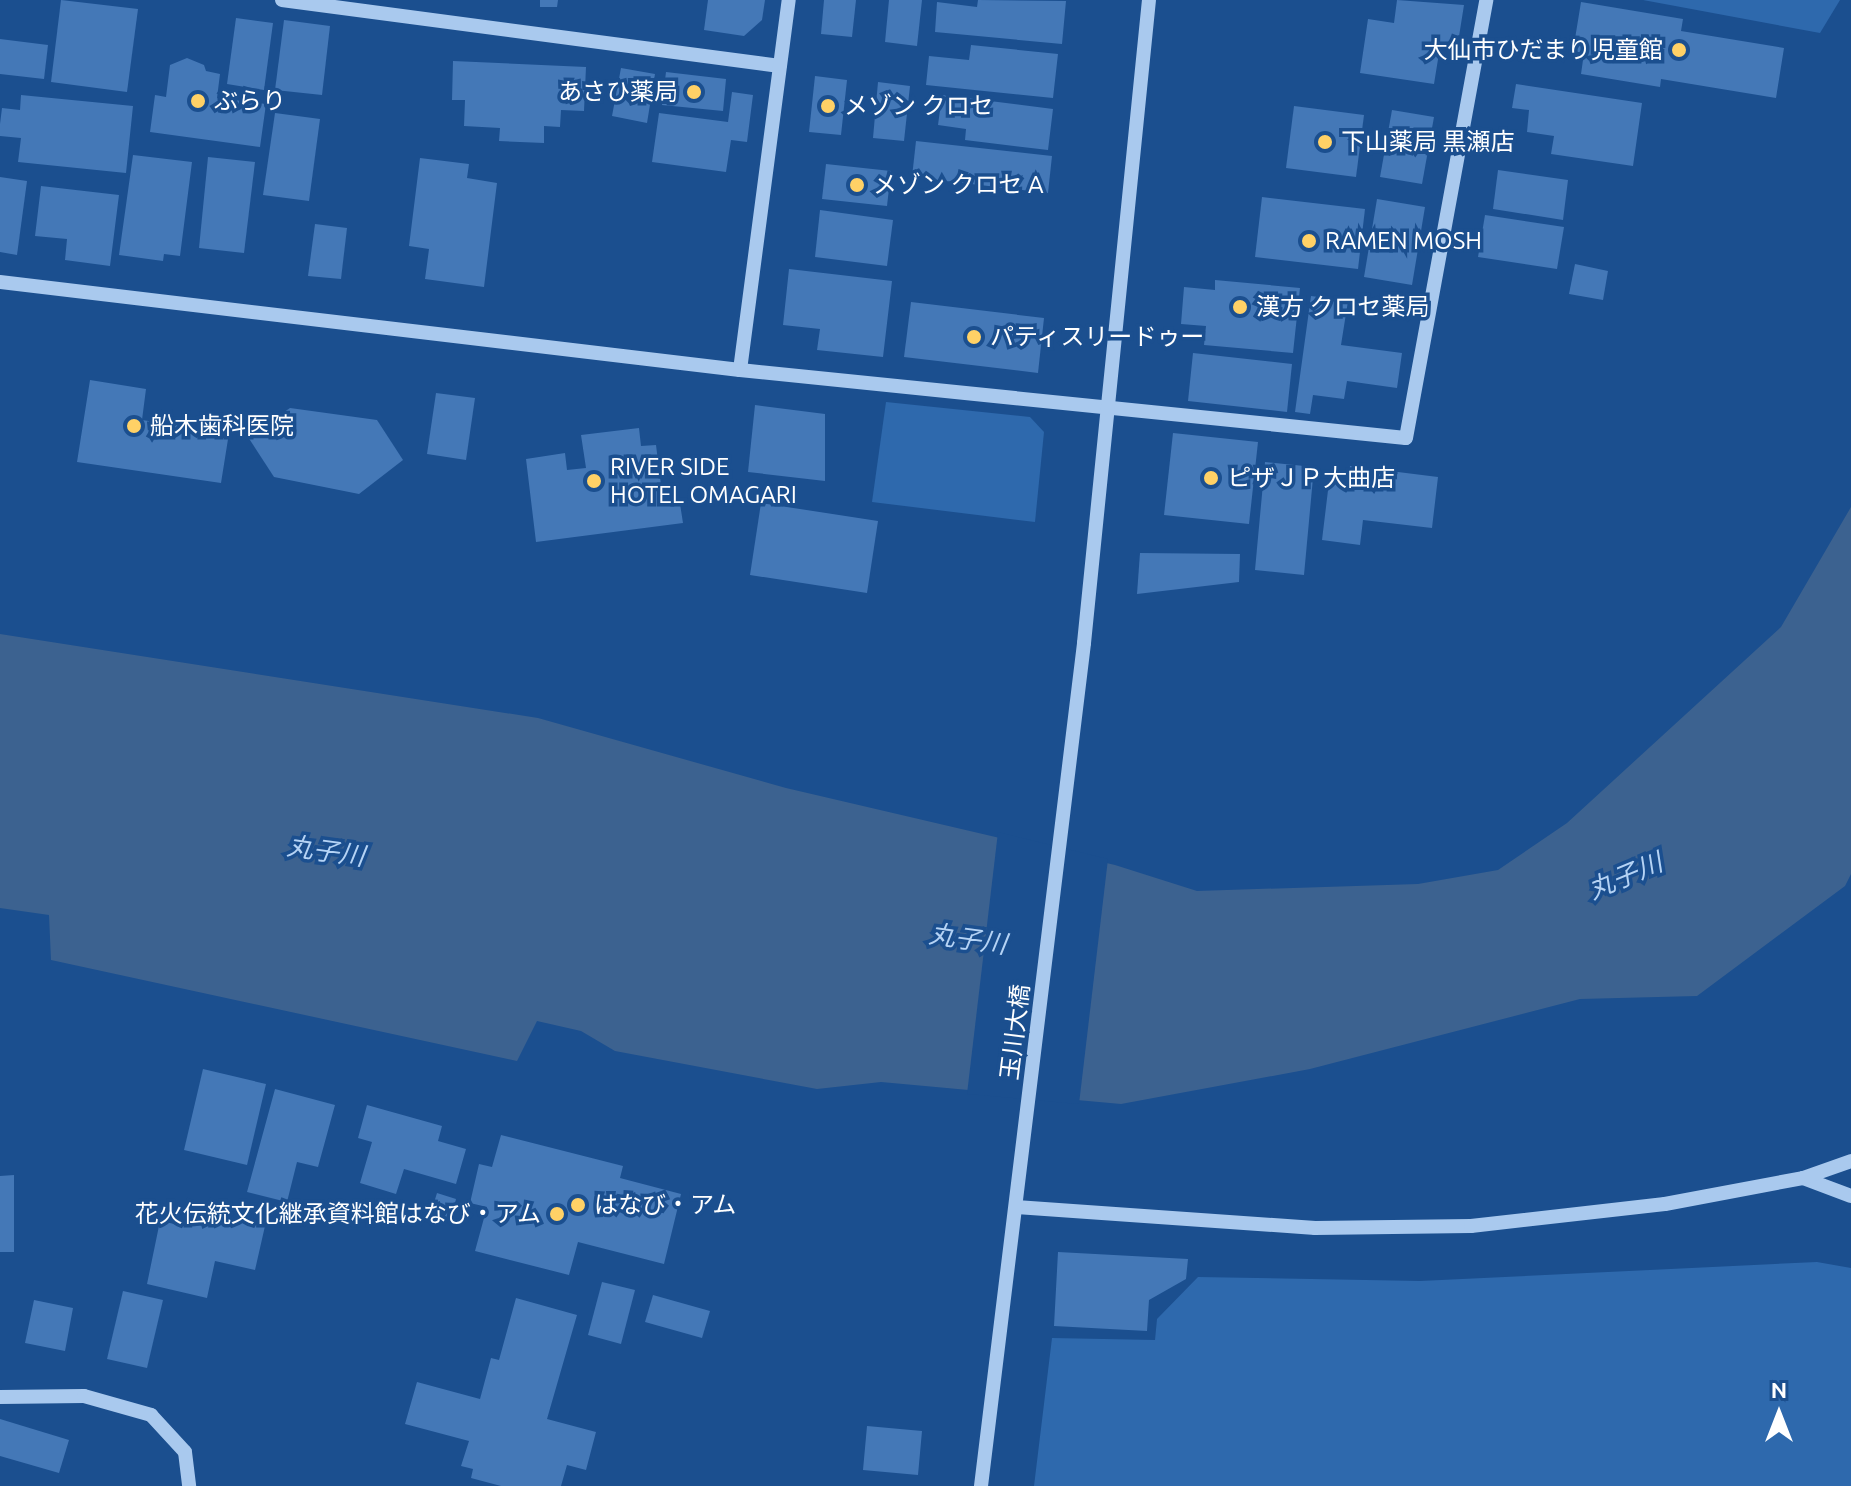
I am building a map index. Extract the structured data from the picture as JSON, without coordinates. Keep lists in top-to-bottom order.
{
  "streets": {
    "street": ["玉川大橋"]
  },
  "water": ["丸子川"],
  "places": [
    "大仙市ひだまり児童館",
    "あさひ薬局",
    "ぶらり",
    "メゾン クロセ",
    "下山薬局 黒瀬店",
    "メゾン クロセ A",
    "RAMEN MOSH",
    "漢方 クロセ薬局",
    "パティスリードゥー",
    "船木歯科医院",
    "ピザＪＰ大曲店",
    "RIVER SIDE HOTEL OMAGARI",
    "はなび・アム",
    "花火伝統文化継承資料館はなび・アム"
  ],
  "north": "top"
}
